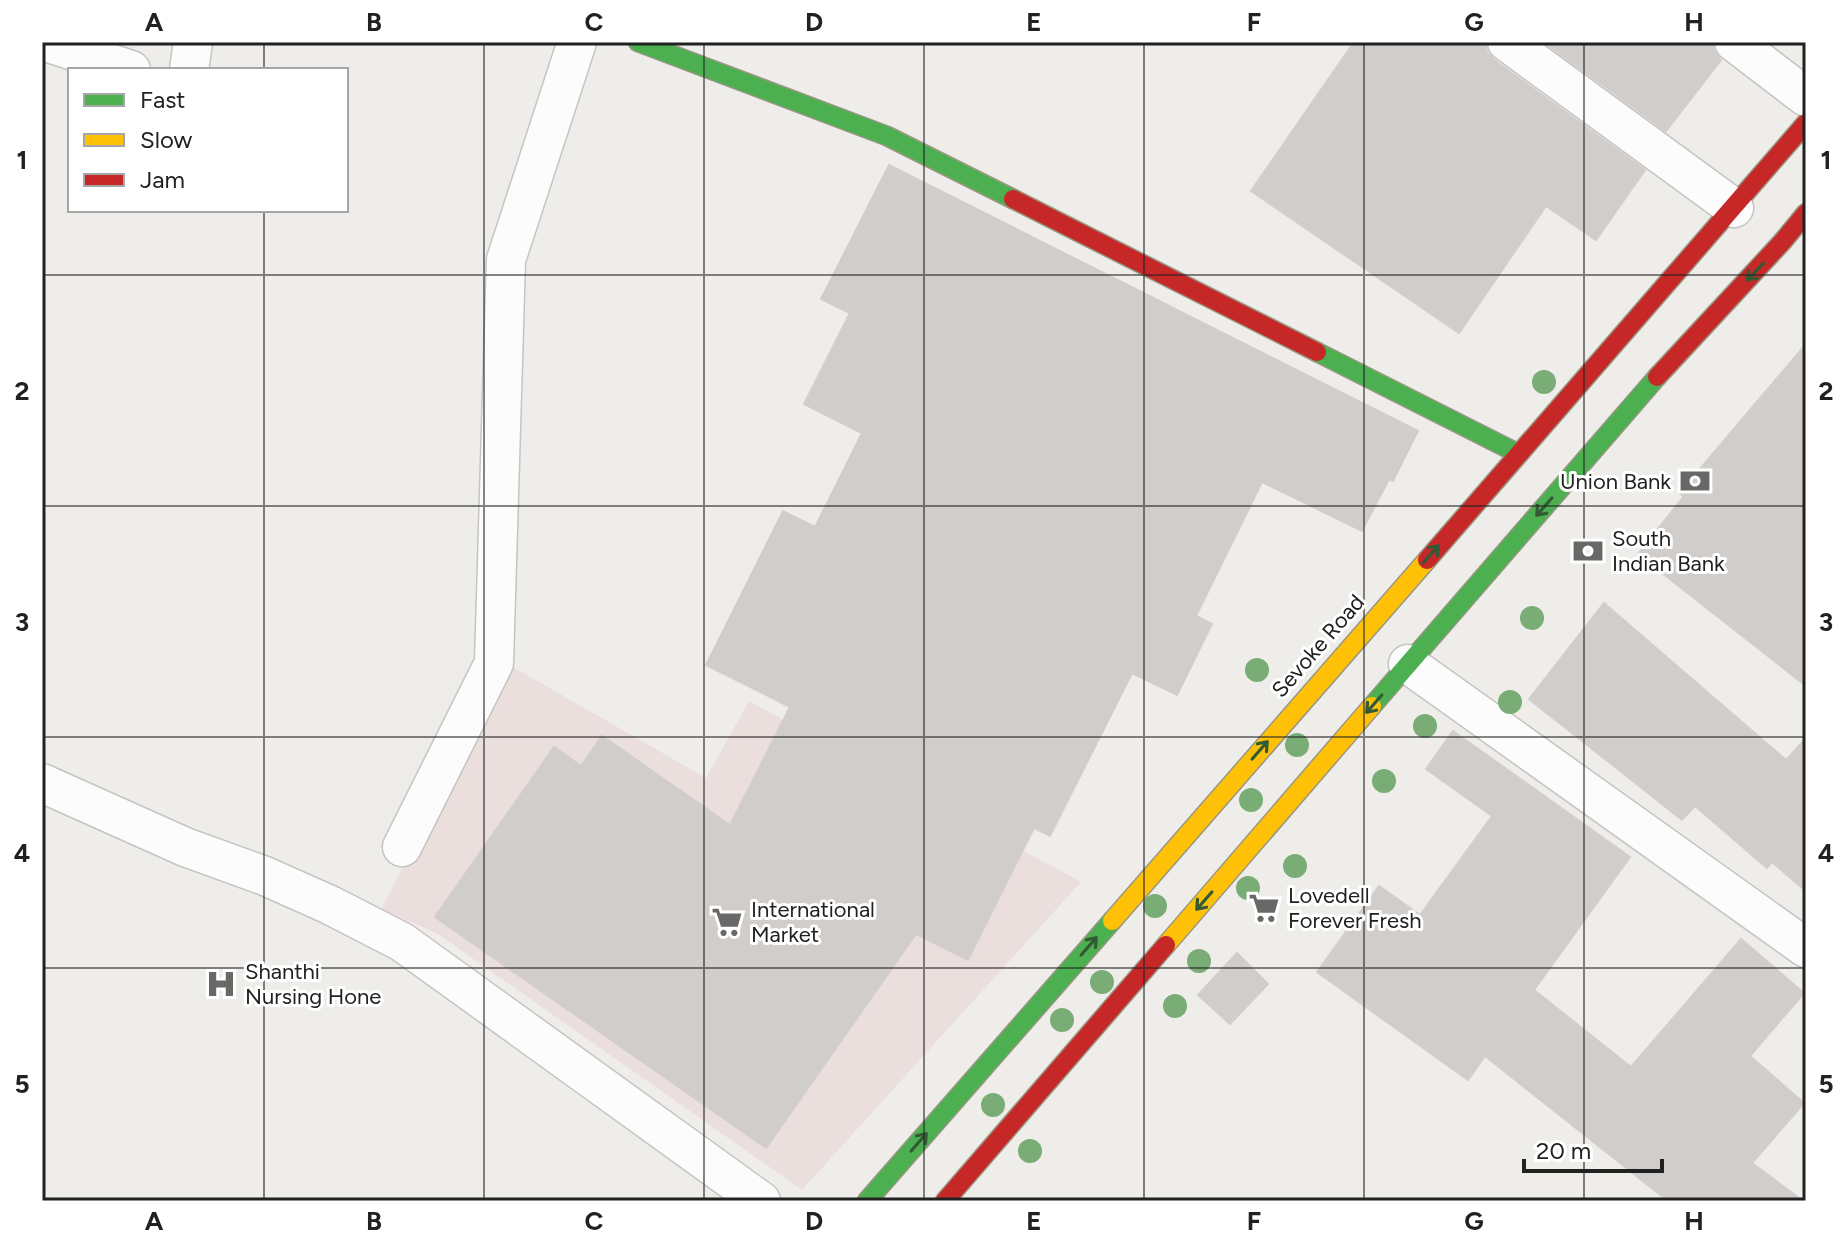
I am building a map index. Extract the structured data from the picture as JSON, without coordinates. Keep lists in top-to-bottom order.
{
  "streets": {
    "main road": ["Sevoke Road"]
  },
  "places": {
    "bank": ["Union Bank", "South Indian Bank"],
    "supermarket": ["Lovedell Forever Fresh", "International Market"],
    "hospital": ["Shanthi Nursing Hone"]
  },
  "legend": ["Fast", "Slow", "Jam"],
  "scale_bar": "20 m",
  "grid": {
    "columns": [
      "A",
      "B",
      "C",
      "D",
      "E",
      "F",
      "G",
      "H"
    ],
    "rows": [
      "1",
      "2",
      "3",
      "4",
      "5"
    ]
  }
}
